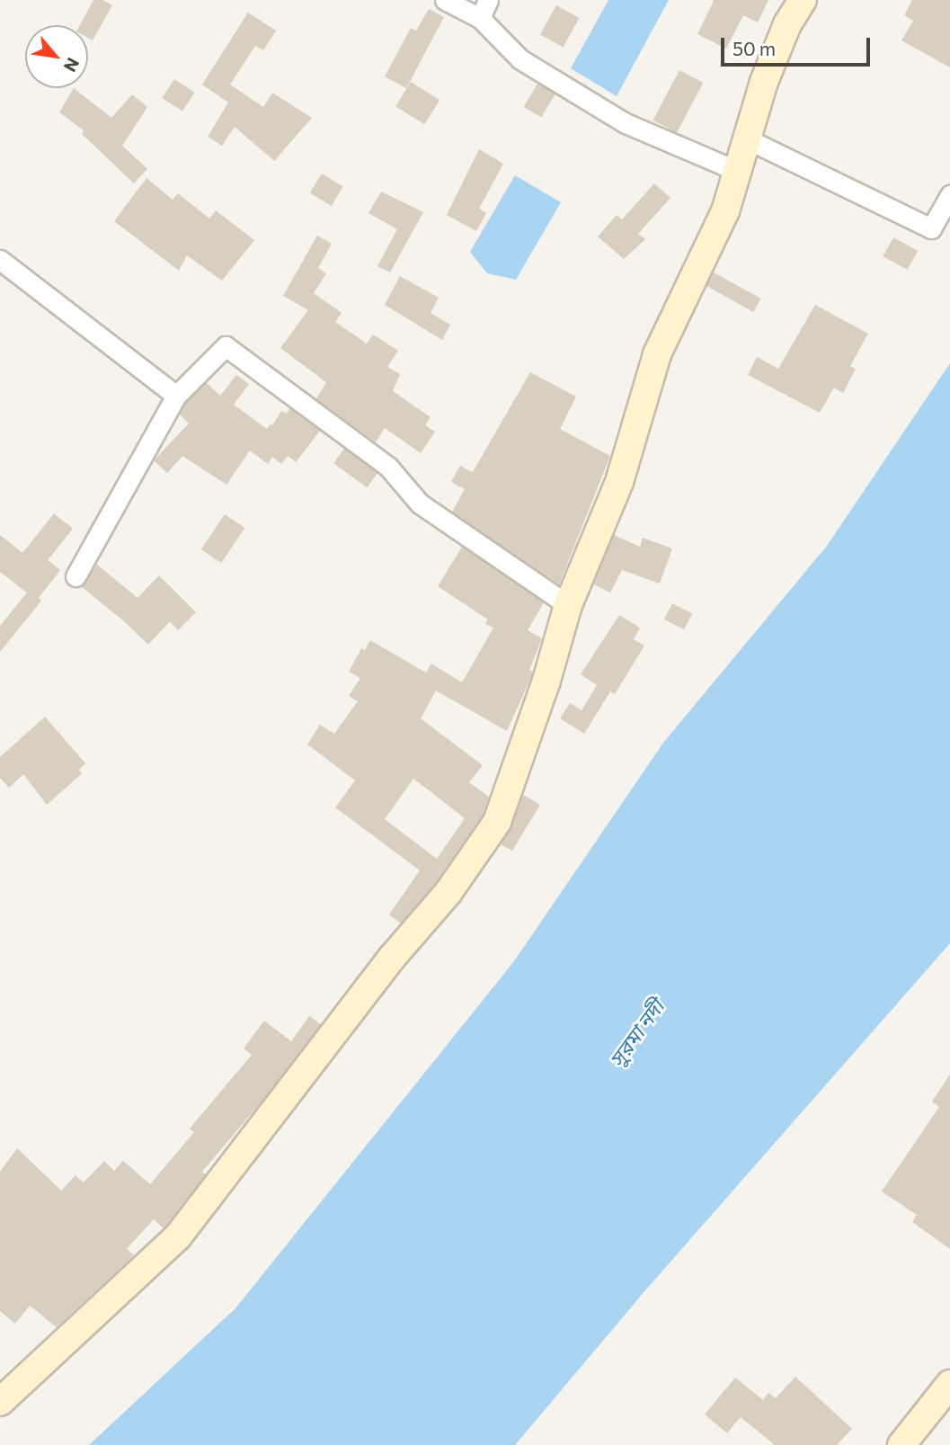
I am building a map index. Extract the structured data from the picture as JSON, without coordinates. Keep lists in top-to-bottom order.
{
  "water": ["সুরমা নদী"],
  "scale_bar": "50 m",
  "north": "bottom right"
}
